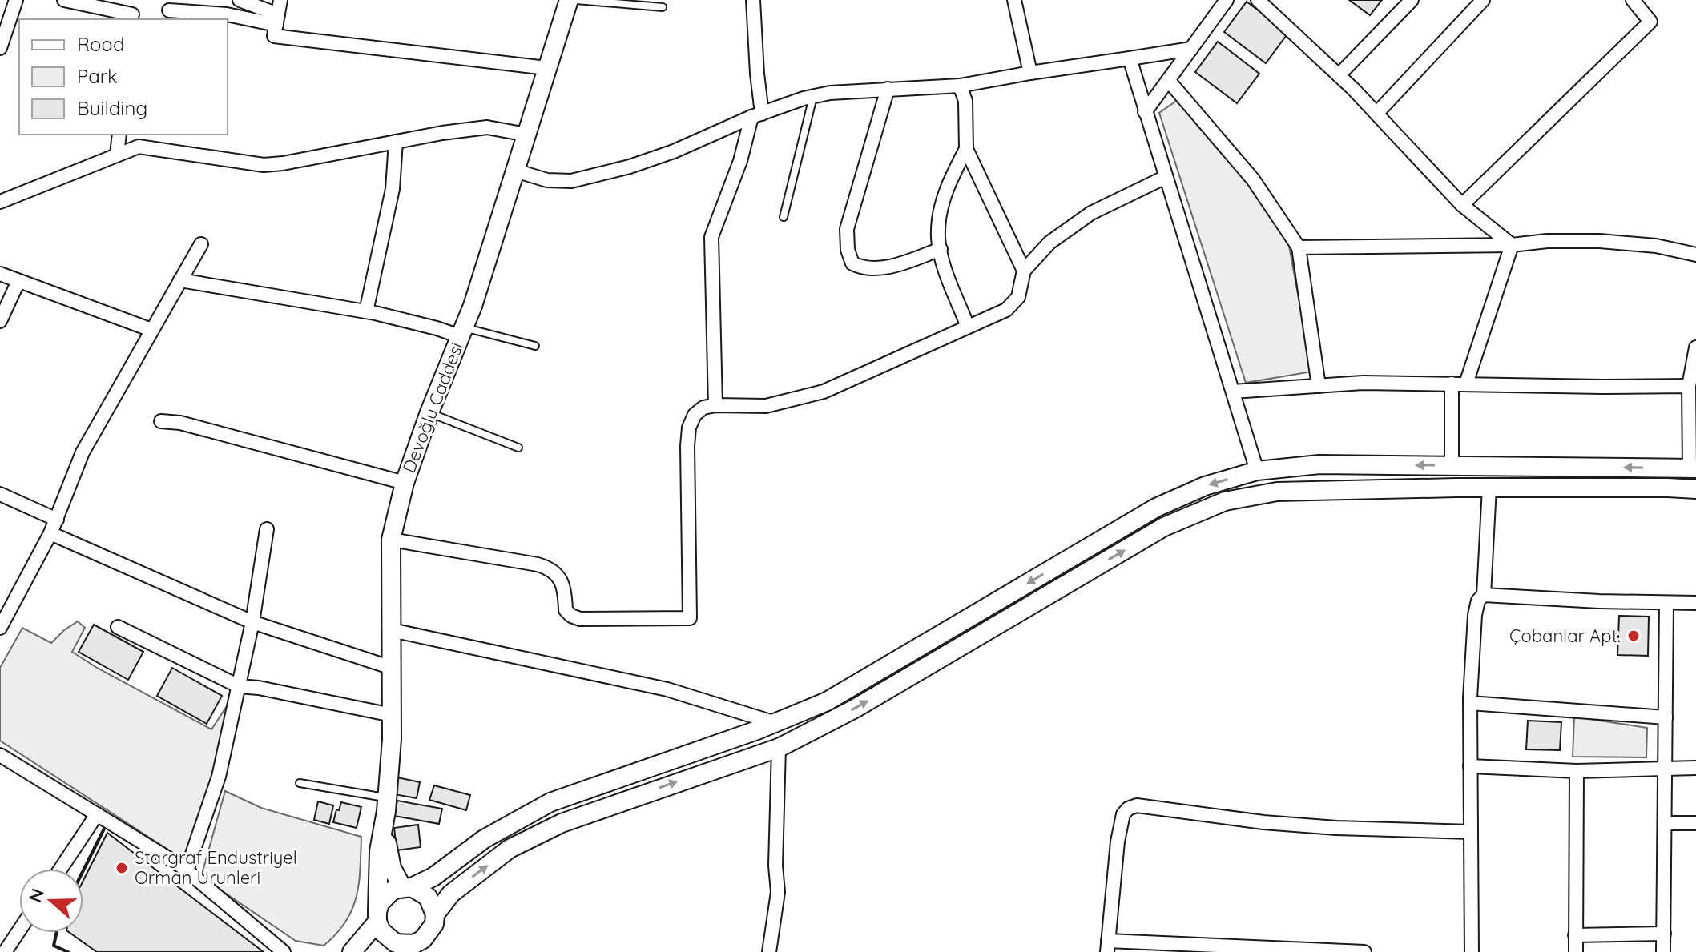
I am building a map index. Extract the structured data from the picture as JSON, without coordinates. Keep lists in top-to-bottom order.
{
  "streets": {
    "street": ["Devoğlu Caddesi"]
  },
  "places": ["Çobanlar Apt.", "Stargraf Endustriyel Orman Urunleri"],
  "legend": ["Road", "Park", "Building"],
  "north": "left"
}
